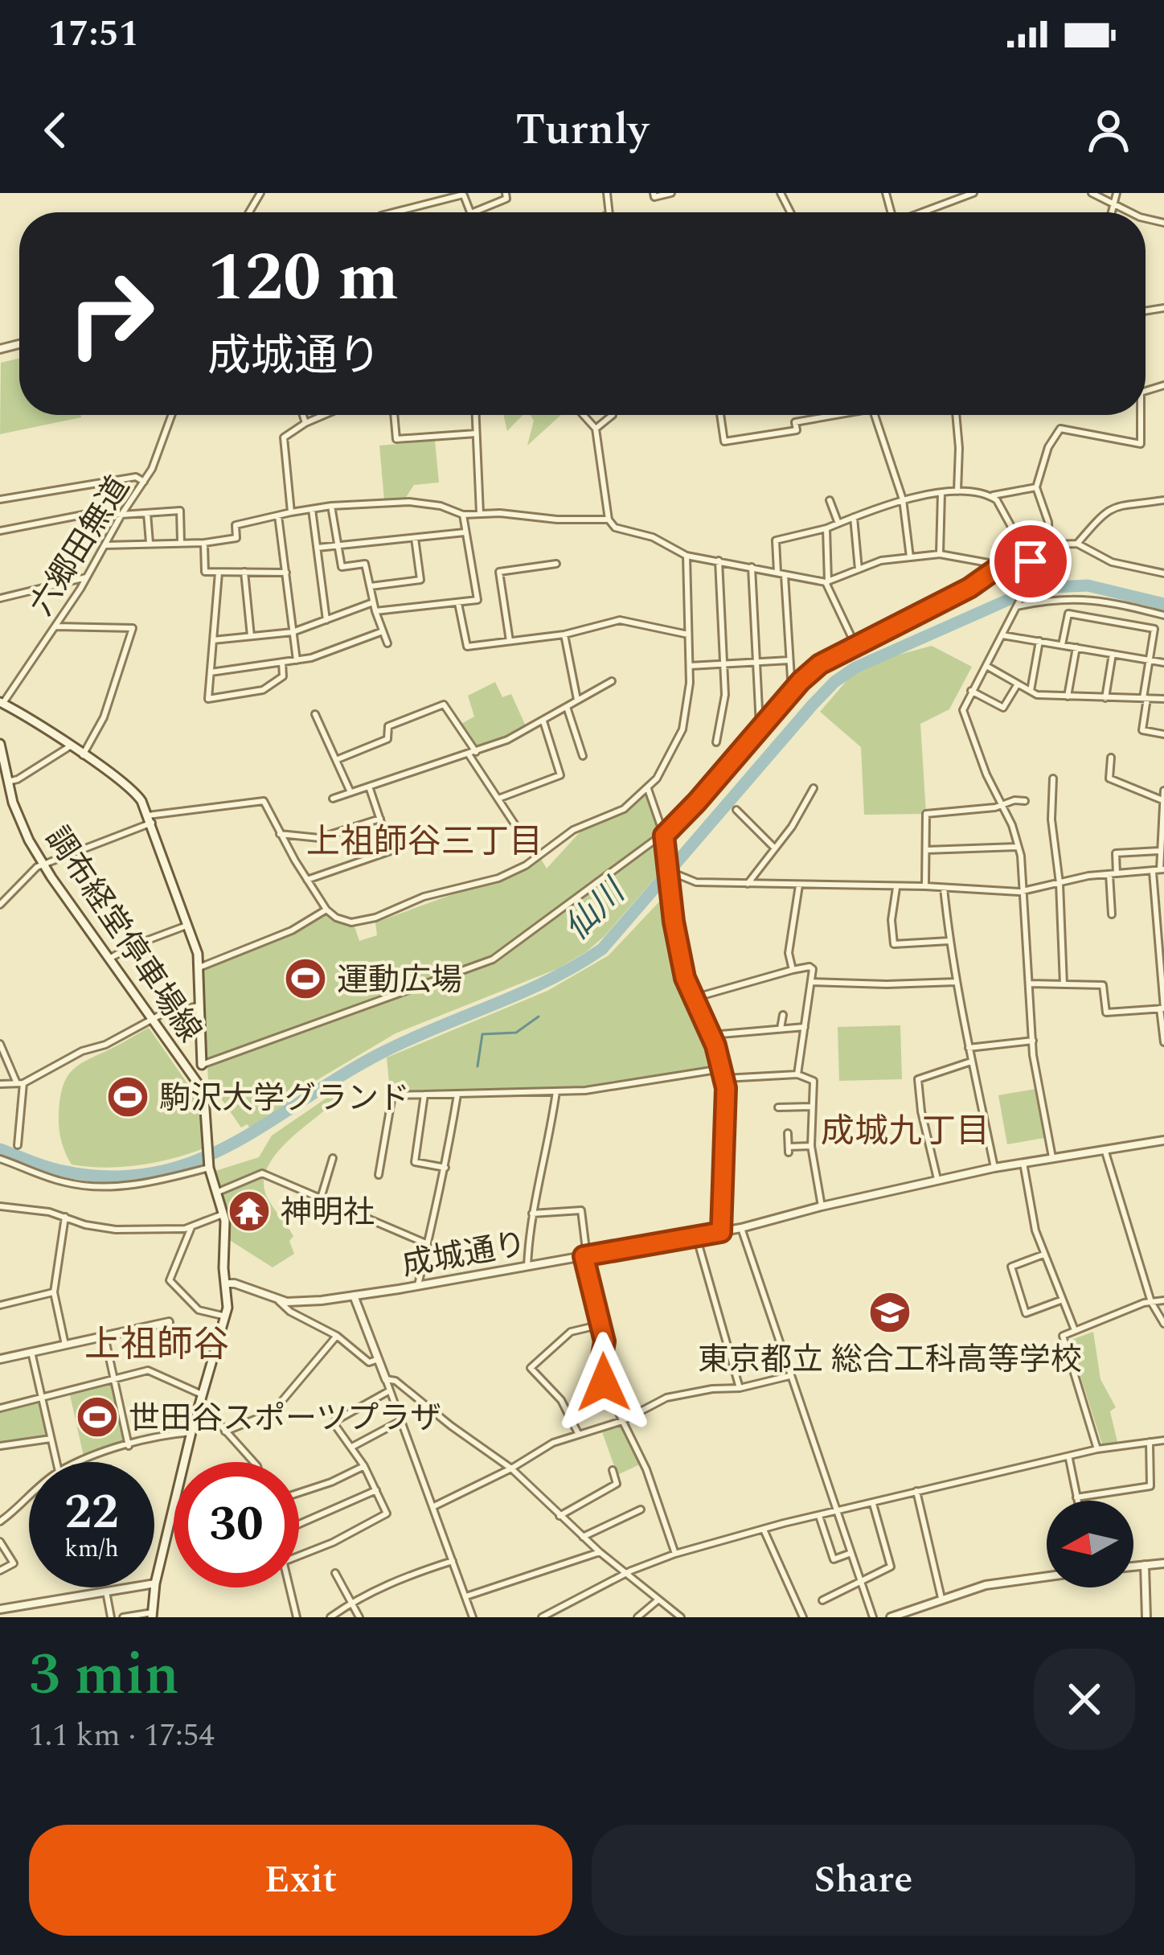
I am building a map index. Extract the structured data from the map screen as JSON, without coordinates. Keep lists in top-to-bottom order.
{
  "streets": {
    "main road": ["調布経堂停車場線"],
    "street": ["六郷田無道", "成城通り"]
  },
  "districts": ["上祖師谷三丁目", "成城九丁目", "上祖師谷"],
  "water": ["仙川"],
  "places": {
    "sports": ["運動広場", "駒沢大学グランド", "世田谷スポーツプラザ"],
    "temple": ["神明社"],
    "school or university": ["東京都立 総合工科高等学校"]
  },
  "north": "left",
  "page": {
    "status": "17:51",
    "header": "Turnly",
    "turn": ["120 m", "成城通り"],
    "speed": "22 km/h",
    "limit": "30",
    "heading": ["3 min", "1.1 km · 17:54"],
    "buttons": ["Exit", "Share"]
  }
}
